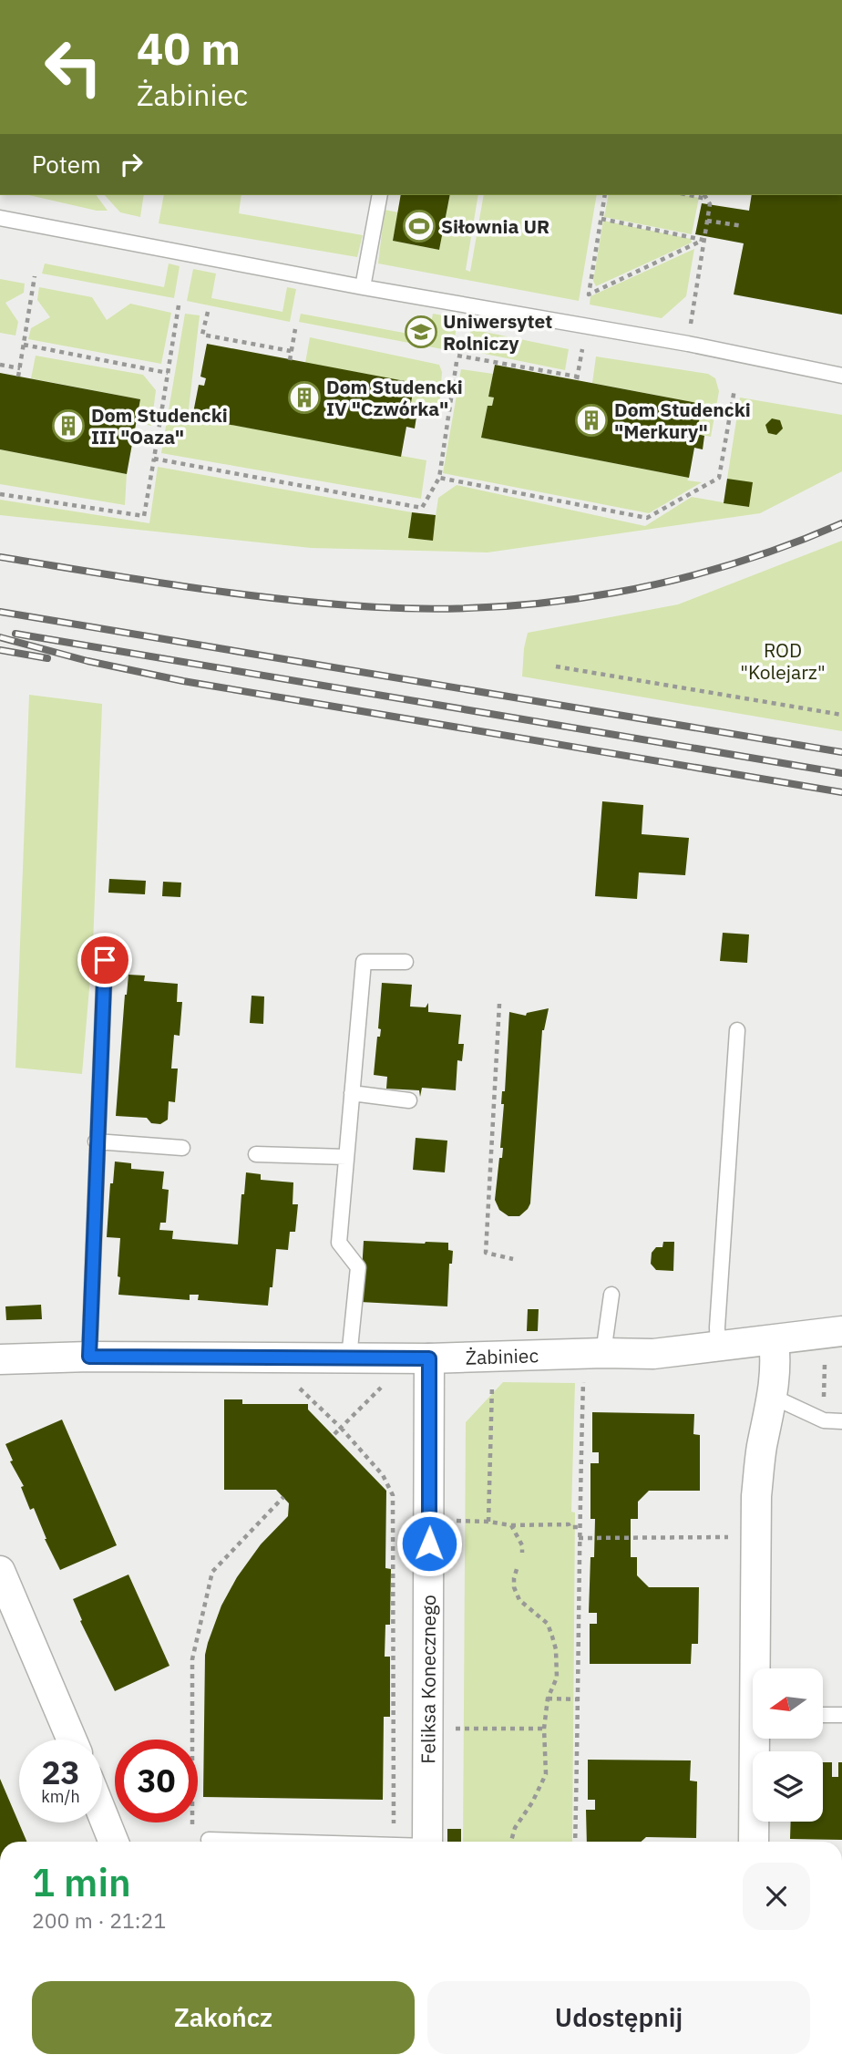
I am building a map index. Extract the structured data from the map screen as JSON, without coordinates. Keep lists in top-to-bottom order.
{
  "streets": {
    "street": ["Żabiniec", "Feliksa Konecznego"]
  },
  "crossings": [
    ["Żabiniec", "Feliksa Konecznego"]
  ],
  "parks": ["ROD \"Kolejarz\""],
  "places": {
    "sports": ["Siłownia UR"],
    "school or university": ["Uniwersytet Rolniczy"],
    "building": ["Dom Studencki IV \"Czwórka\"", "Dom Studencki \"Merkury\"", "Dom Studencki III \"Oaza\""]
  },
  "north": "left",
  "page": {
    "turn": ["40 m", "Żabiniec"],
    "then": "Potem",
    "speed": "23 km/h",
    "limit": "30",
    "heading": ["1 min", "200 m · 21:21"],
    "buttons": ["Zakończ", "Udostępnij"]
  }
}
